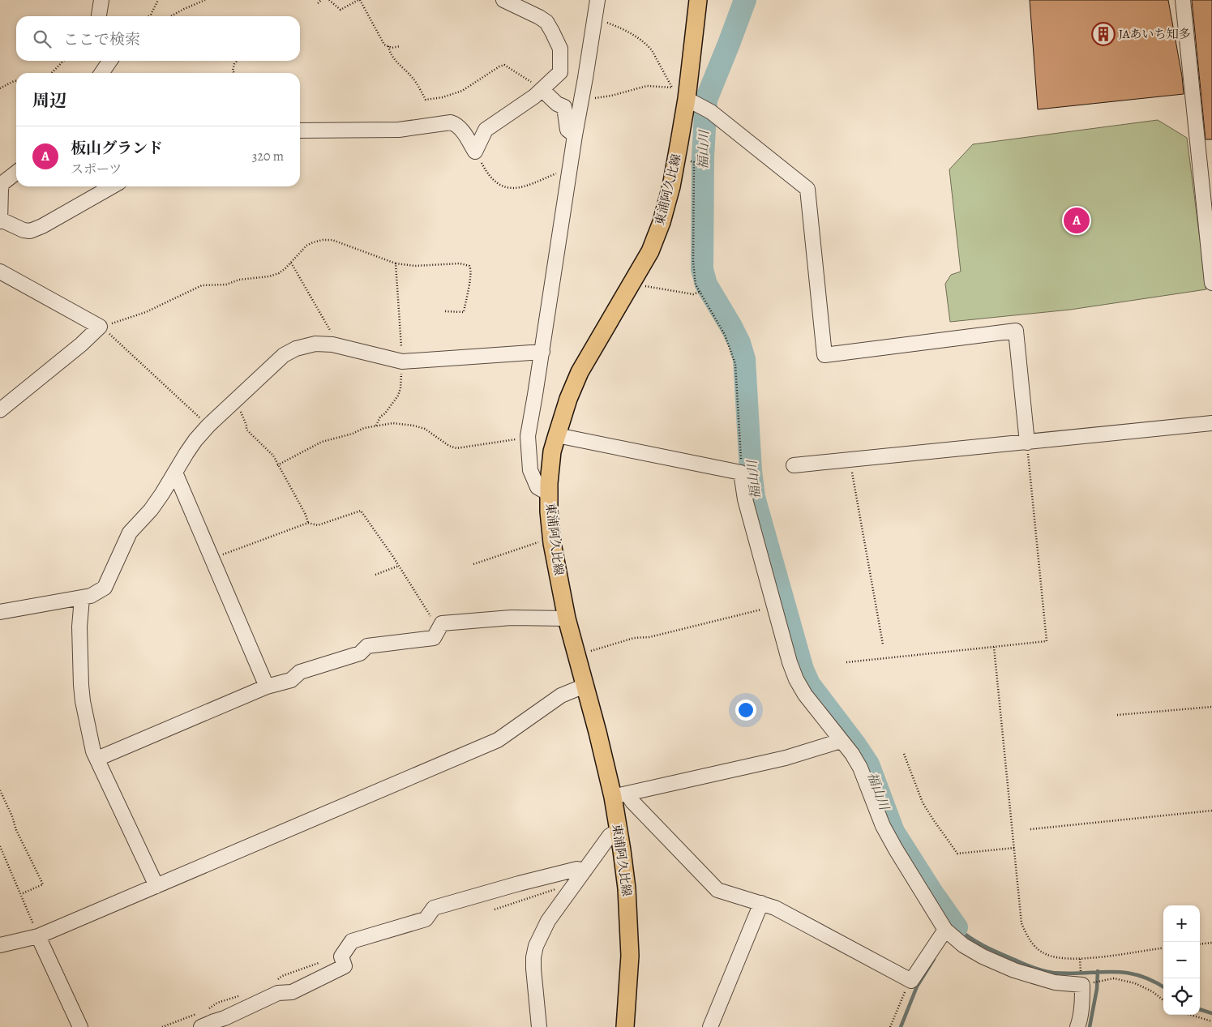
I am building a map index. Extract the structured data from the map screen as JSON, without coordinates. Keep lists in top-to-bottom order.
{
  "streets": {
    "main road": ["東浦阿久比線"]
  },
  "water": ["福山川"],
  "places": {
    "building": ["JAあいち知多"]
  },
  "page": {
    "search": "ここで検索",
    "heading": "周辺",
    "list": [
      {
        "mark": "A",
        "name": "板山グランド",
        "note": "スポーツ",
        "value": "320 m"
      }
    ],
    "pins": "A",
    "map_buttons": ["+", "−"]
  }
}
